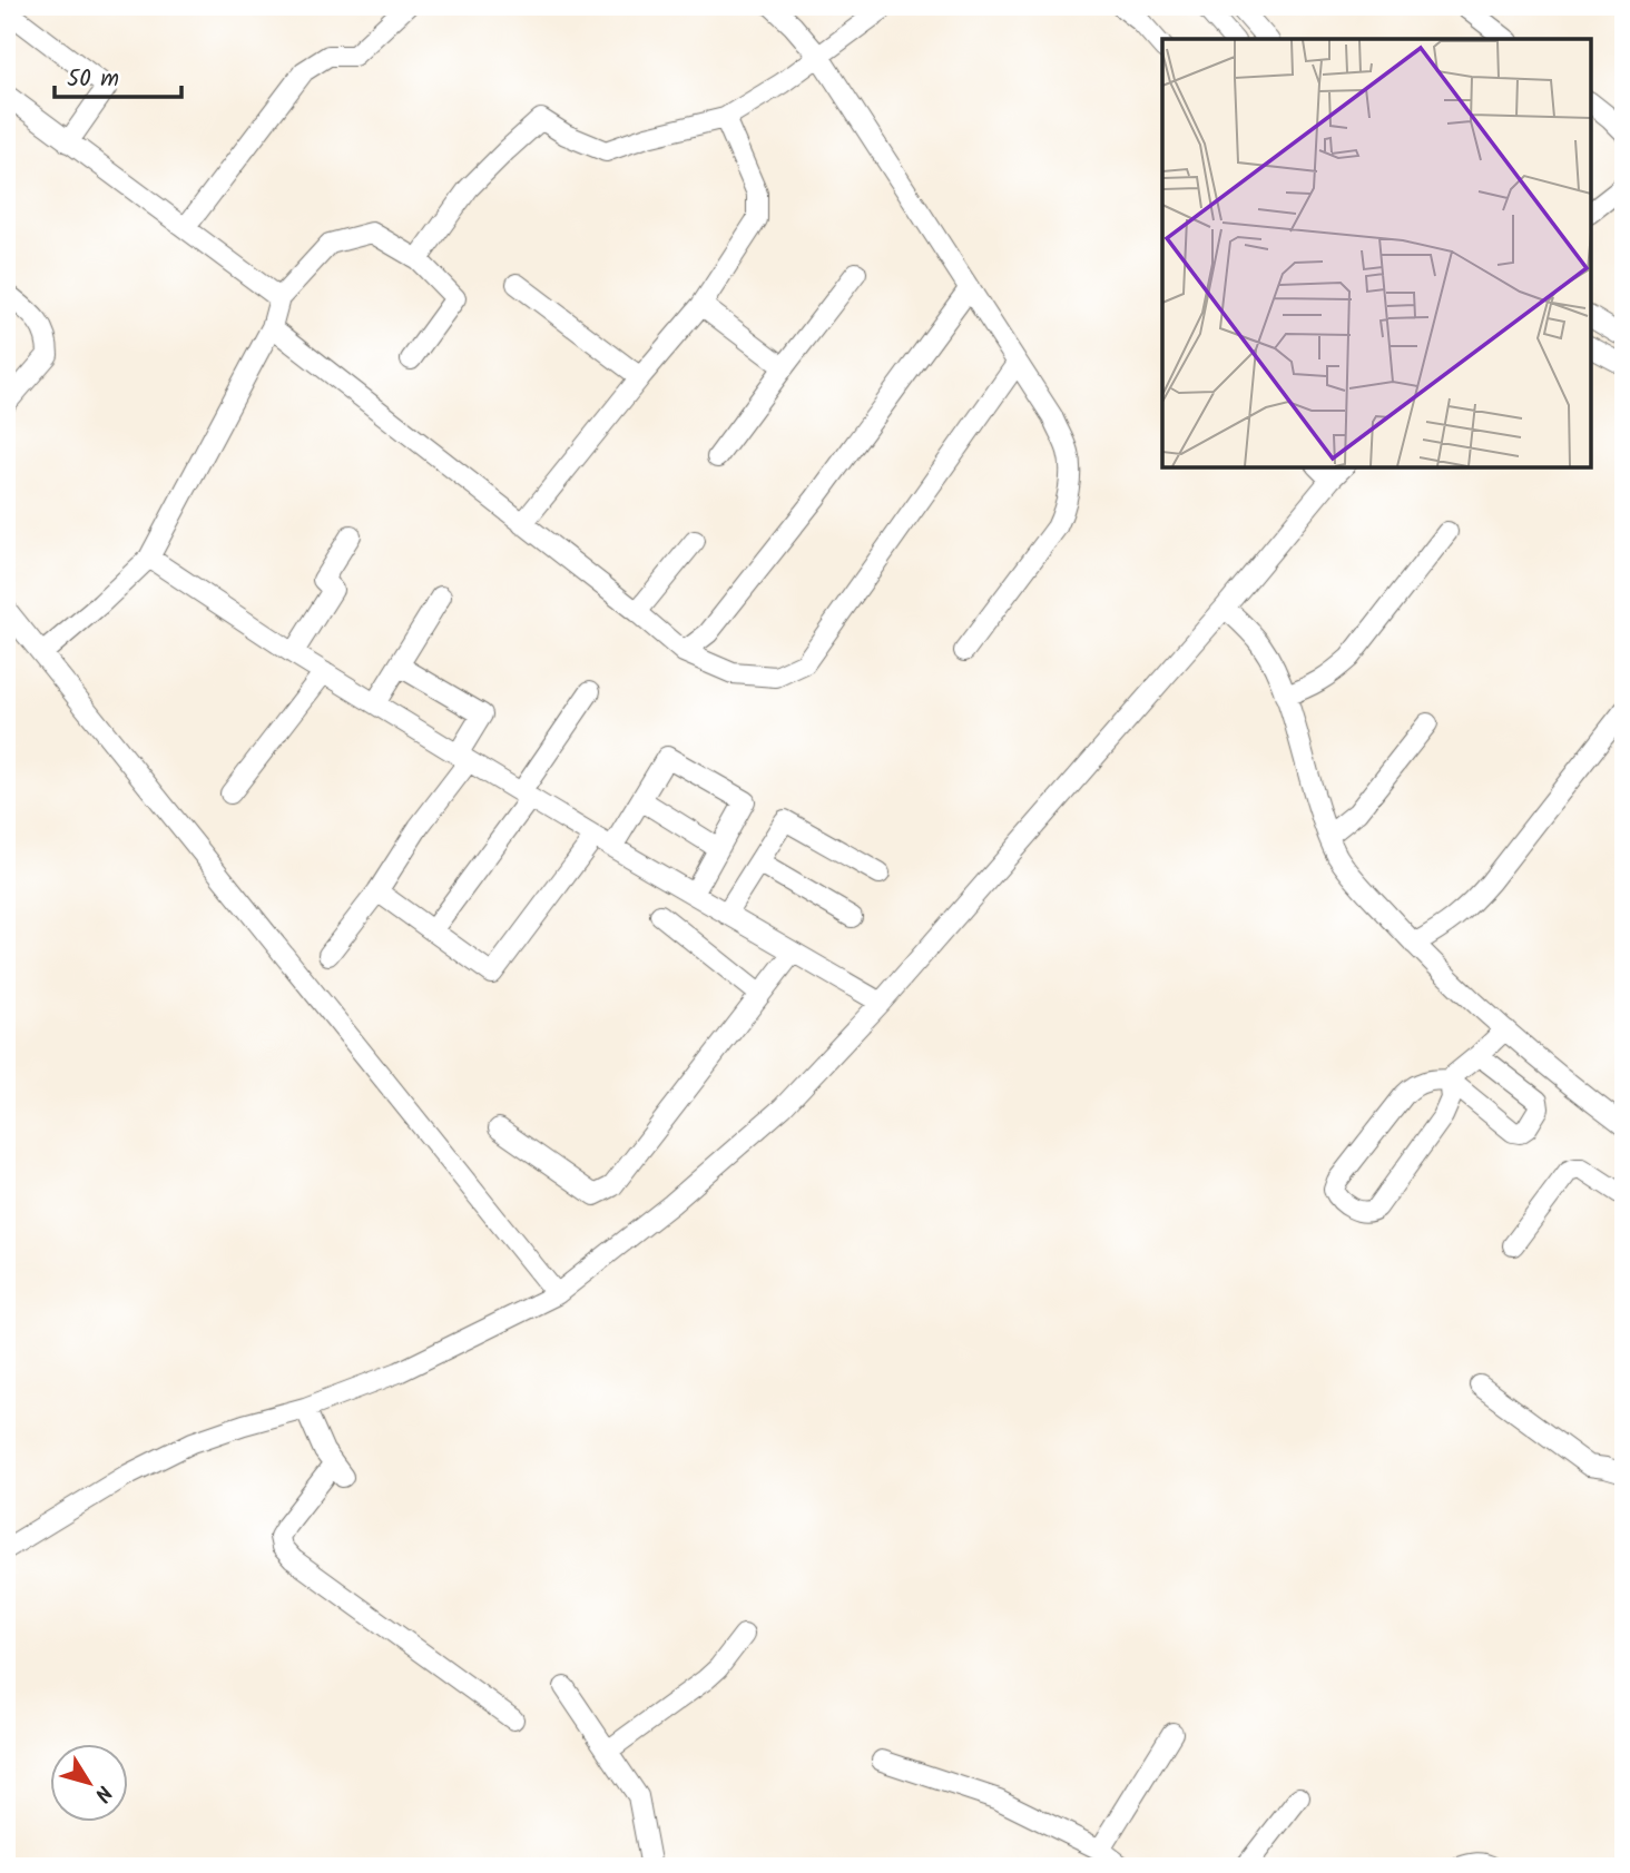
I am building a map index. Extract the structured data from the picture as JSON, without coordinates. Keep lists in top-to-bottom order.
{
  "scale_bar": "50 m",
  "north": "bottom right"
}
